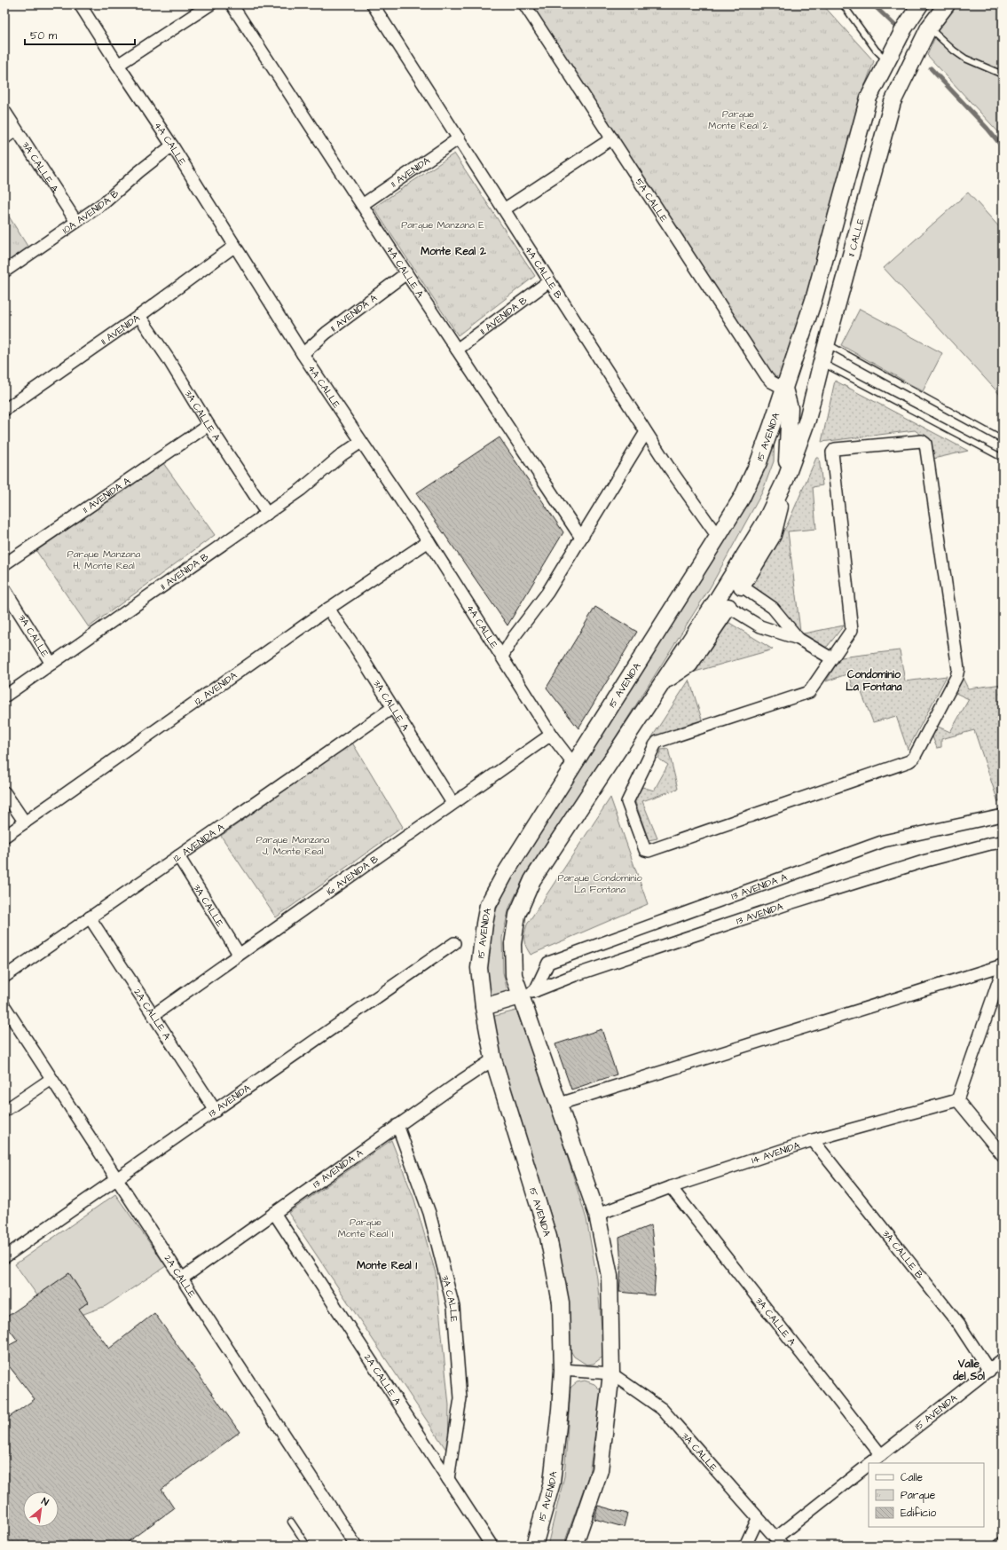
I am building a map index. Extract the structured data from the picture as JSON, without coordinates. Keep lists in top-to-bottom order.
{
  "streets": {
    "main road": ["11 CALLE", "15 AVENIDA"],
    "street": [
      "4A CALLE",
      "3A CALLE A",
      "11 AVENIDA",
      "5A CALLE",
      "10A AVENIDA B",
      "4A CALLE A",
      "4A CALLE B",
      "11 AVENIDA A",
      "11 AVENIDA B",
      "3A CALLE",
      "12 AVENIDA",
      "12 AVENIDA A",
      "16 AVENIDA B",
      "13 AVENIDA A",
      "13 AVENIDA",
      "2A CALLE A",
      "14 AVENIDA",
      "3A CALLE B",
      "2A CALLE"
    ]
  },
  "crossings": [
    ["4A CALLE", "11 AVENIDA"],
    ["4A CALLE", "10A AVENIDA B"],
    ["4A CALLE", "11 AVENIDA A"],
    ["4A CALLE", "11 AVENIDA B"],
    ["4A CALLE", "15 AVENIDA"],
    ["4A CALLE", "12 AVENIDA"],
    ["4A CALLE", "16 AVENIDA B"],
    ["3A CALLE A", "11 AVENIDA"],
    ["3A CALLE A", "10A AVENIDA B"],
    ["3A CALLE A", "11 AVENIDA A"],
    ["3A CALLE A", "11 AVENIDA B"],
    ["3A CALLE A", "15 AVENIDA"],
    ["3A CALLE A", "12 AVENIDA"],
    ["3A CALLE A", "12 AVENIDA A"],
    ["3A CALLE A", "16 AVENIDA B"],
    ["3A CALLE A", "14 AVENIDA"],
    ["11 AVENIDA", "4A CALLE A"],
    ["11 AVENIDA", "4A CALLE B"],
    ["5A CALLE", "15 AVENIDA"],
    ["4A CALLE A", "11 AVENIDA A"],
    ["4A CALLE A", "11 AVENIDA B"],
    ["4A CALLE B", "11 AVENIDA B"],
    ["4A CALLE B", "15 AVENIDA"],
    ["11 AVENIDA B", "3A CALLE"],
    ["15 AVENIDA", "3A CALLE"],
    ["15 AVENIDA", "13 AVENIDA A"],
    ["15 AVENIDA", "3A CALLE B"],
    ["3A CALLE", "12 AVENIDA A"],
    ["3A CALLE", "16 AVENIDA B"],
    ["3A CALLE", "13 AVENIDA A"],
    ["3A CALLE", "2A CALLE A"],
    ["12 AVENIDA A", "2A CALLE A"],
    ["16 AVENIDA B", "2A CALLE A"],
    ["13 AVENIDA A", "13 AVENIDA"],
    ["13 AVENIDA A", "2A CALLE A"],
    ["13 AVENIDA A", "2A CALLE"],
    ["13 AVENIDA", "2A CALLE A"],
    ["13 AVENIDA", "2A CALLE"],
    ["14 AVENIDA", "3A CALLE B"]
  ],
  "districts": [
    "Monte Real 2",
    "Condominio La Fontana",
    "Monte Real 1",
    "Valle del Sol"
  ],
  "parks": [
    "Parque Monte Real 2",
    "Parque Manzana E",
    "Parque Manzana H, Monte Real",
    "Parque Manzana J, Monte Real",
    "Parque Condominio La Fontana",
    "Parque Monte Real 1"
  ],
  "legend": ["Calle", "Parque", "Edificio"],
  "scale_bar": "50 m",
  "north": "top right"
}
